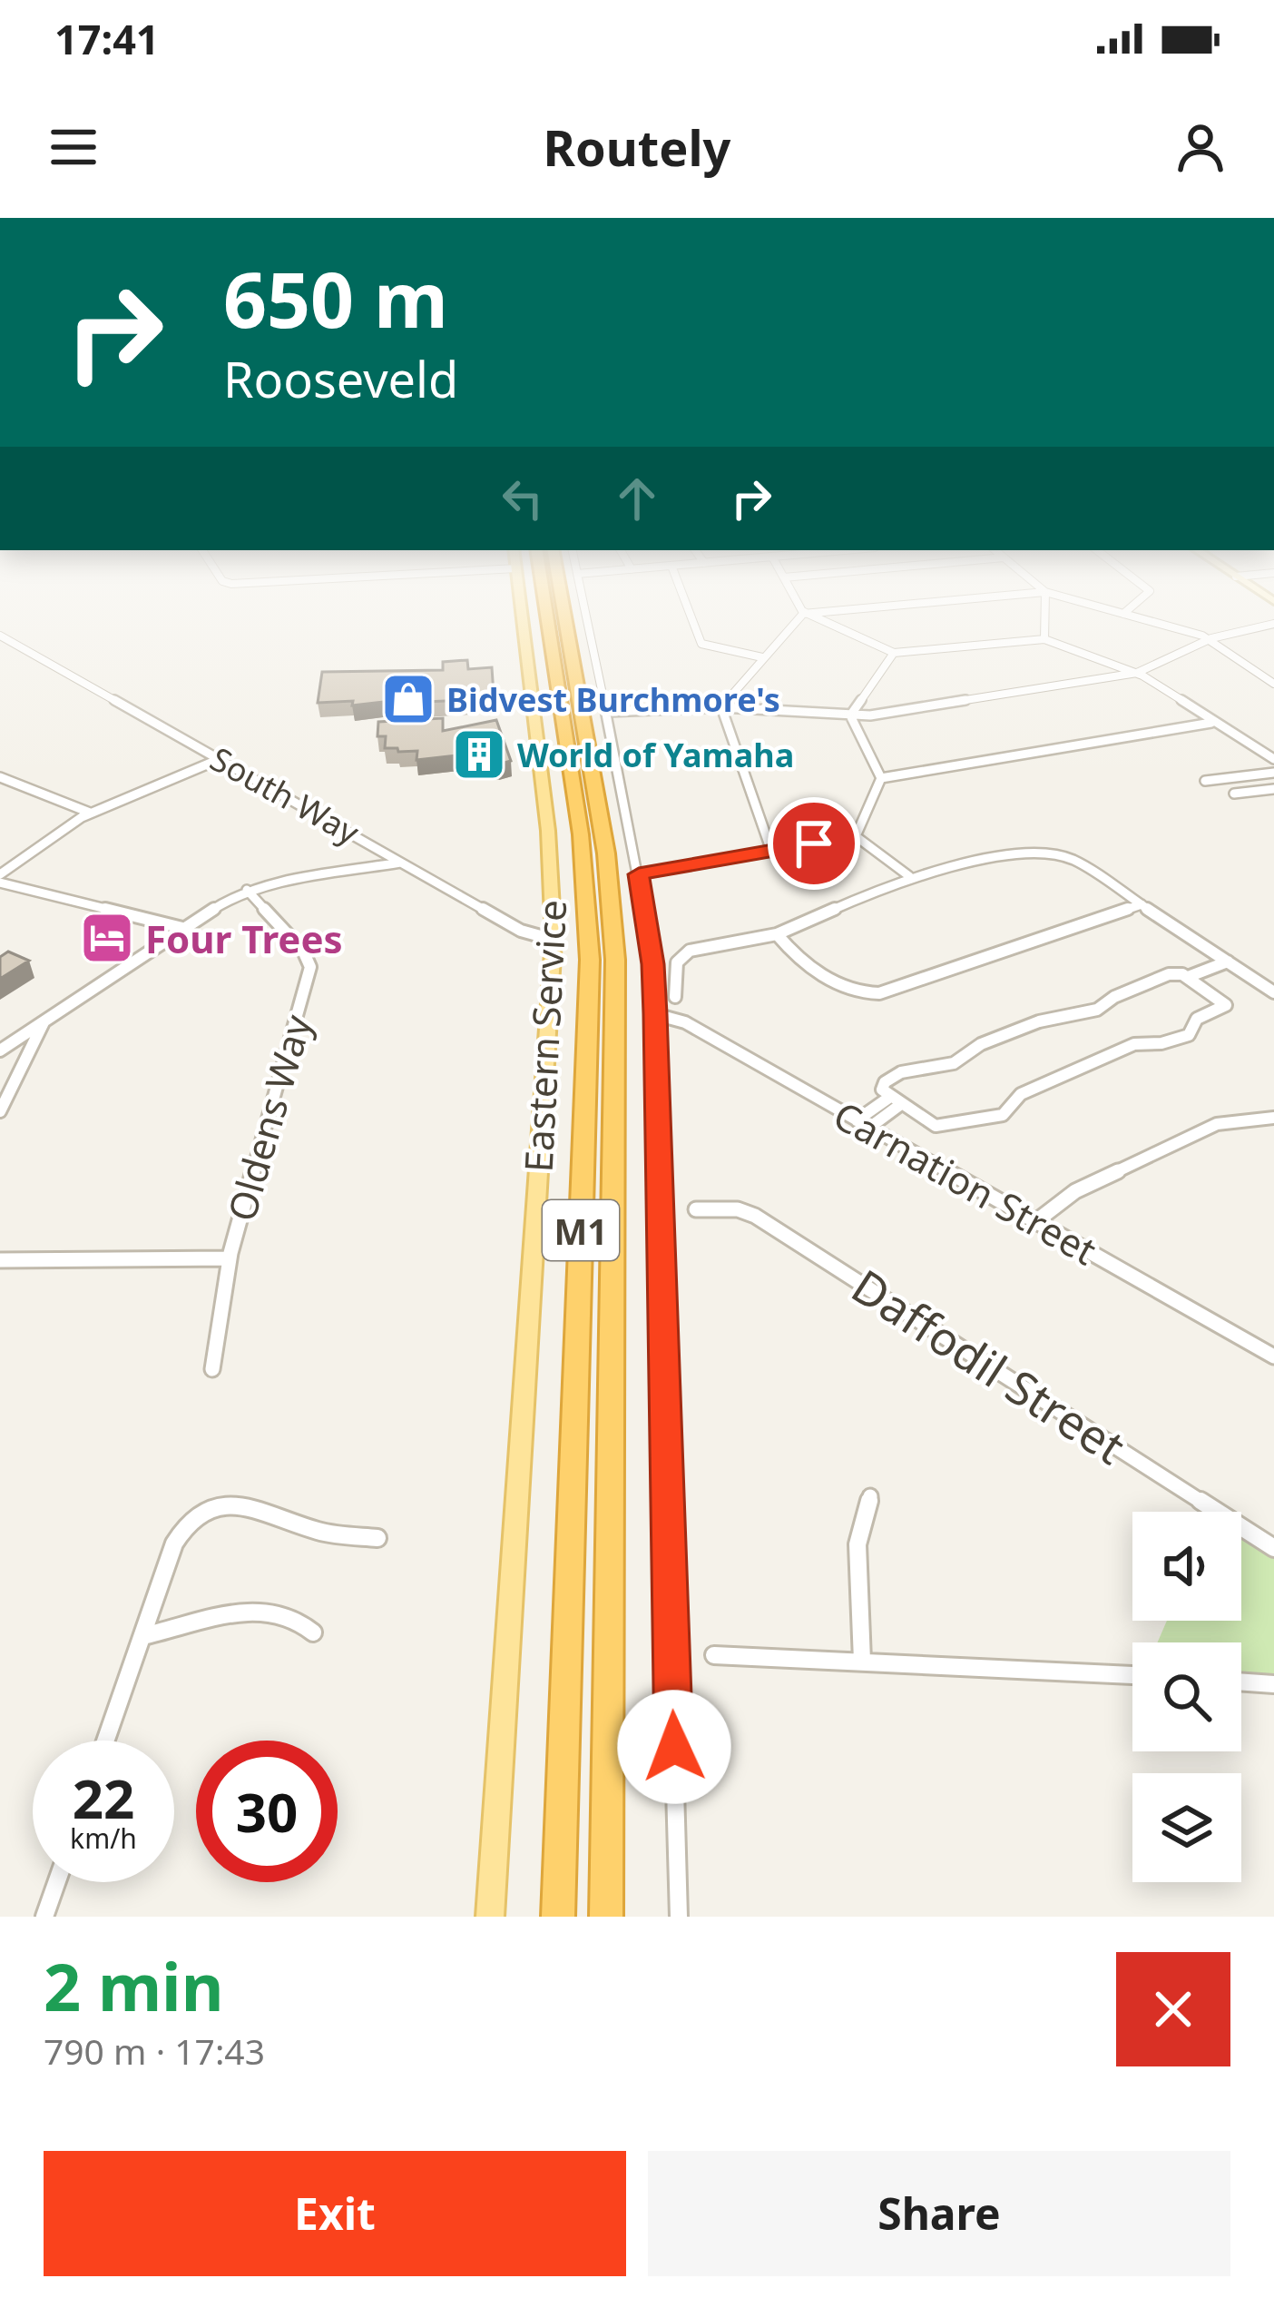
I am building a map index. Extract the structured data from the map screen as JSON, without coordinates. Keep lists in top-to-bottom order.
{
  "streets": {
    "highway": ["M1"],
    "main road": ["Eastern Service"],
    "street": [
      "South Way",
      "Oldens Way",
      "Carnation Street",
      "Daffodil Street"
    ]
  },
  "crossings": [
    ["South Way", "Eastern Service"]
  ],
  "places": {
    "shop": ["Bidvest Burchmore's"],
    "building": ["World of Yamaha"],
    "hotel": ["Four Trees"]
  },
  "page": {
    "status": "17:41",
    "header": "Routely",
    "turn": ["650 m", "Rooseveld"],
    "speed": "22 km/h",
    "limit": "30",
    "heading": ["2 min", "790 m · 17:43"],
    "buttons": ["Exit", "Share"]
  }
}
